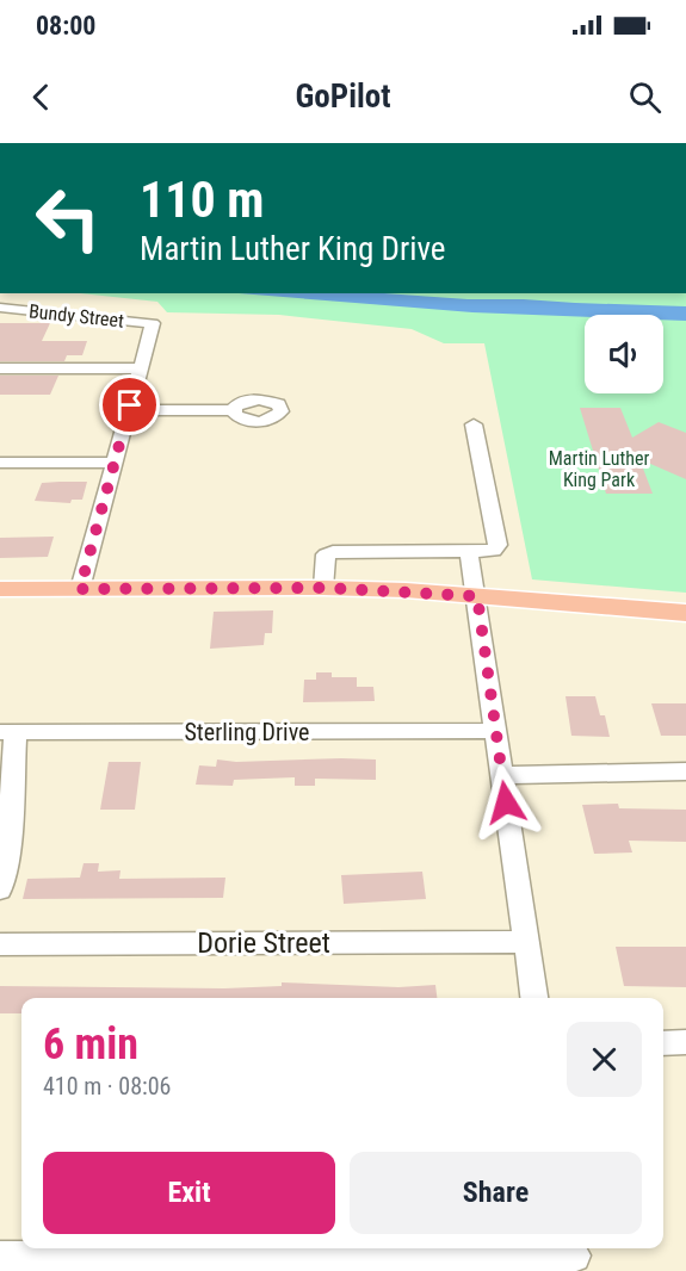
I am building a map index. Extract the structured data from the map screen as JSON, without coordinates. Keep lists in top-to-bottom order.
{
  "streets": {
    "street": ["Bundy Street", "Sterling Drive", "Dorie Street"]
  },
  "parks": ["Martin Luther King Park"],
  "page": {
    "status": "08:00",
    "header": "GoPilot",
    "turn": ["110 m", "Martin Luther King Drive"],
    "heading": ["6 min", "410 m · 08:06"],
    "buttons": ["Exit", "Share"]
  }
}
